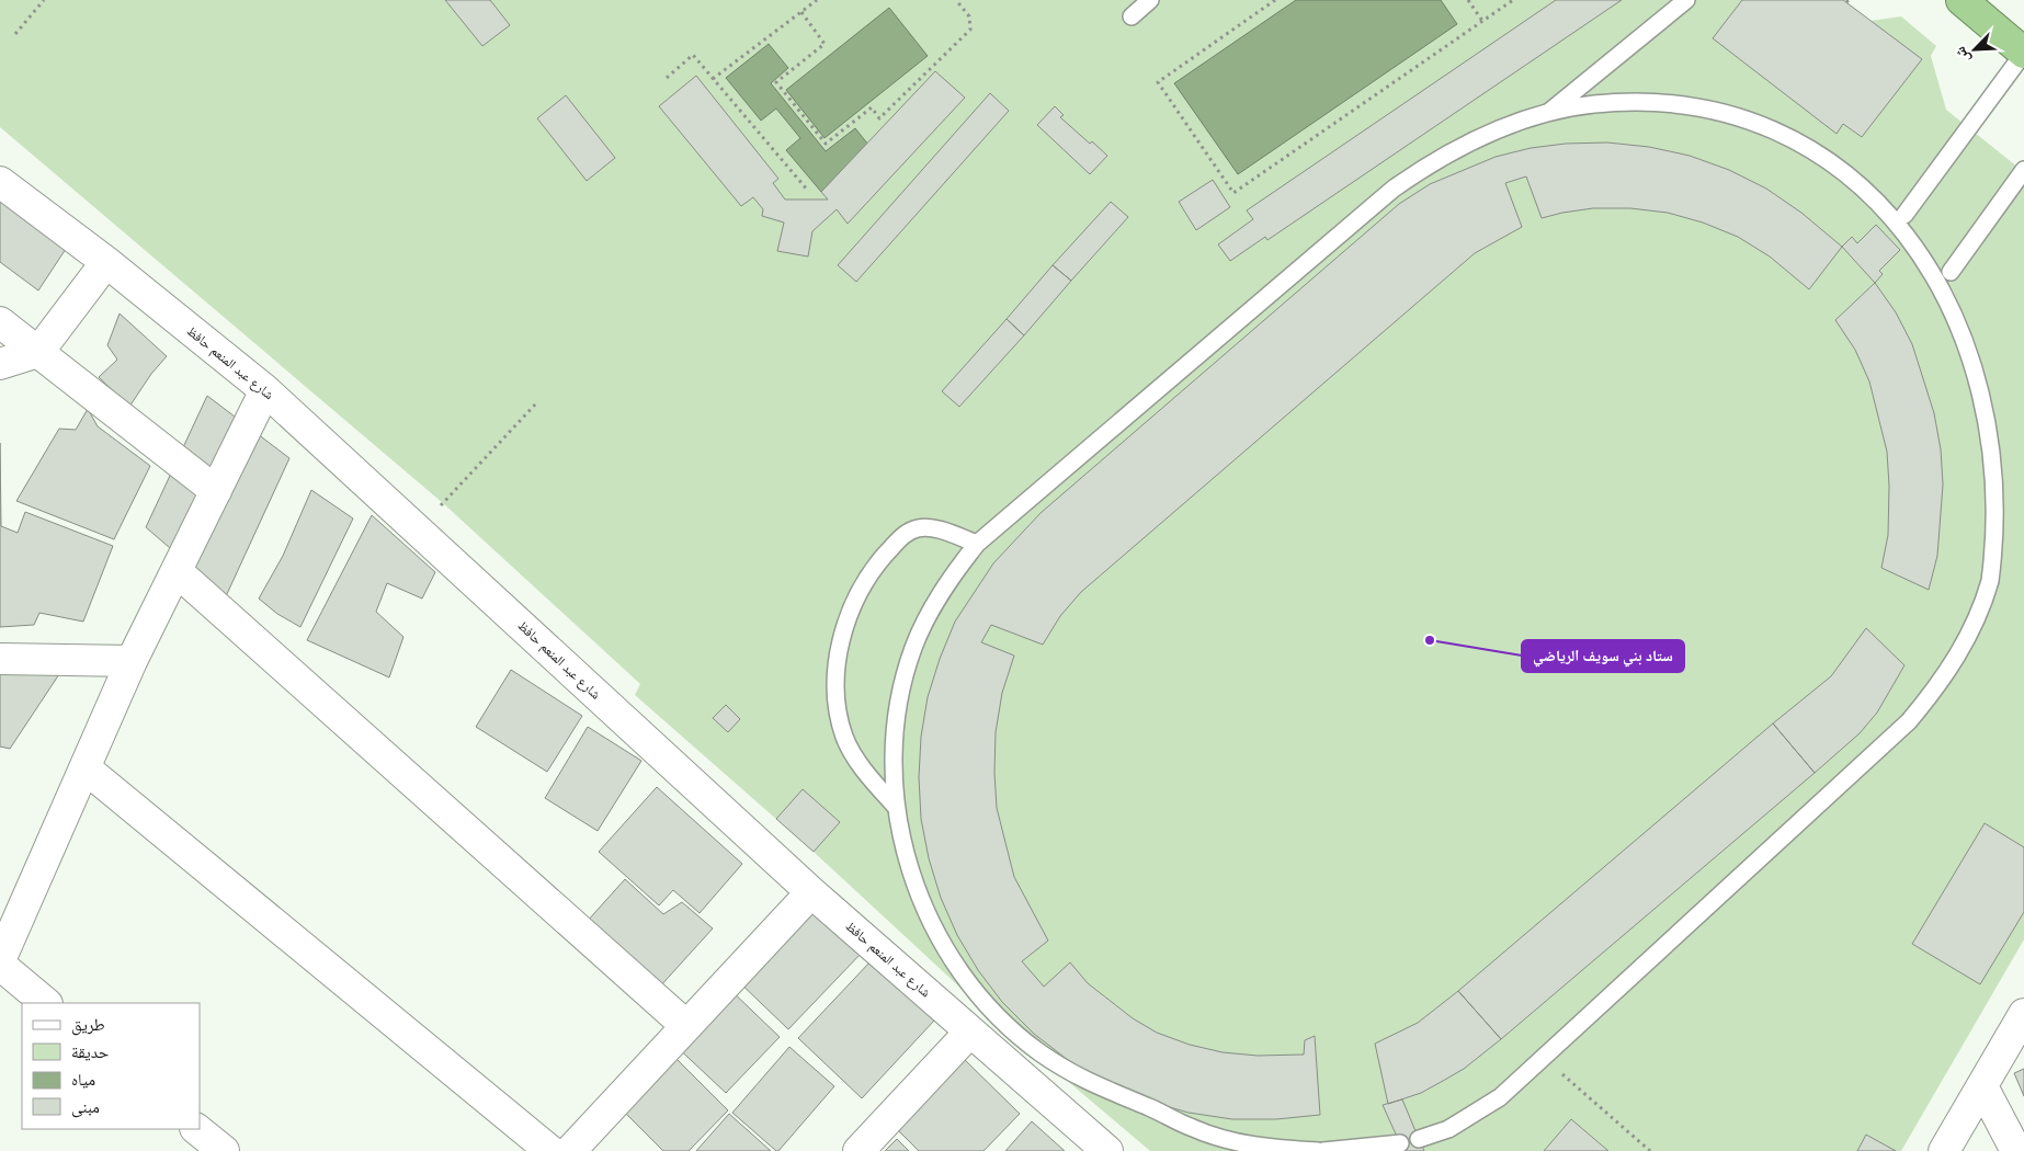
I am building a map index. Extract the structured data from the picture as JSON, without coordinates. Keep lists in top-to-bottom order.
{
  "streets": {
    "street": ["شارع عبد المنعم حافظ"]
  },
  "places": ["ستاد بني سويف الرياضي"],
  "legend": [
    "طريق",
    "حديقة",
    "مياه",
    "مبنى"
  ],
  "north": "bottom left"
}
